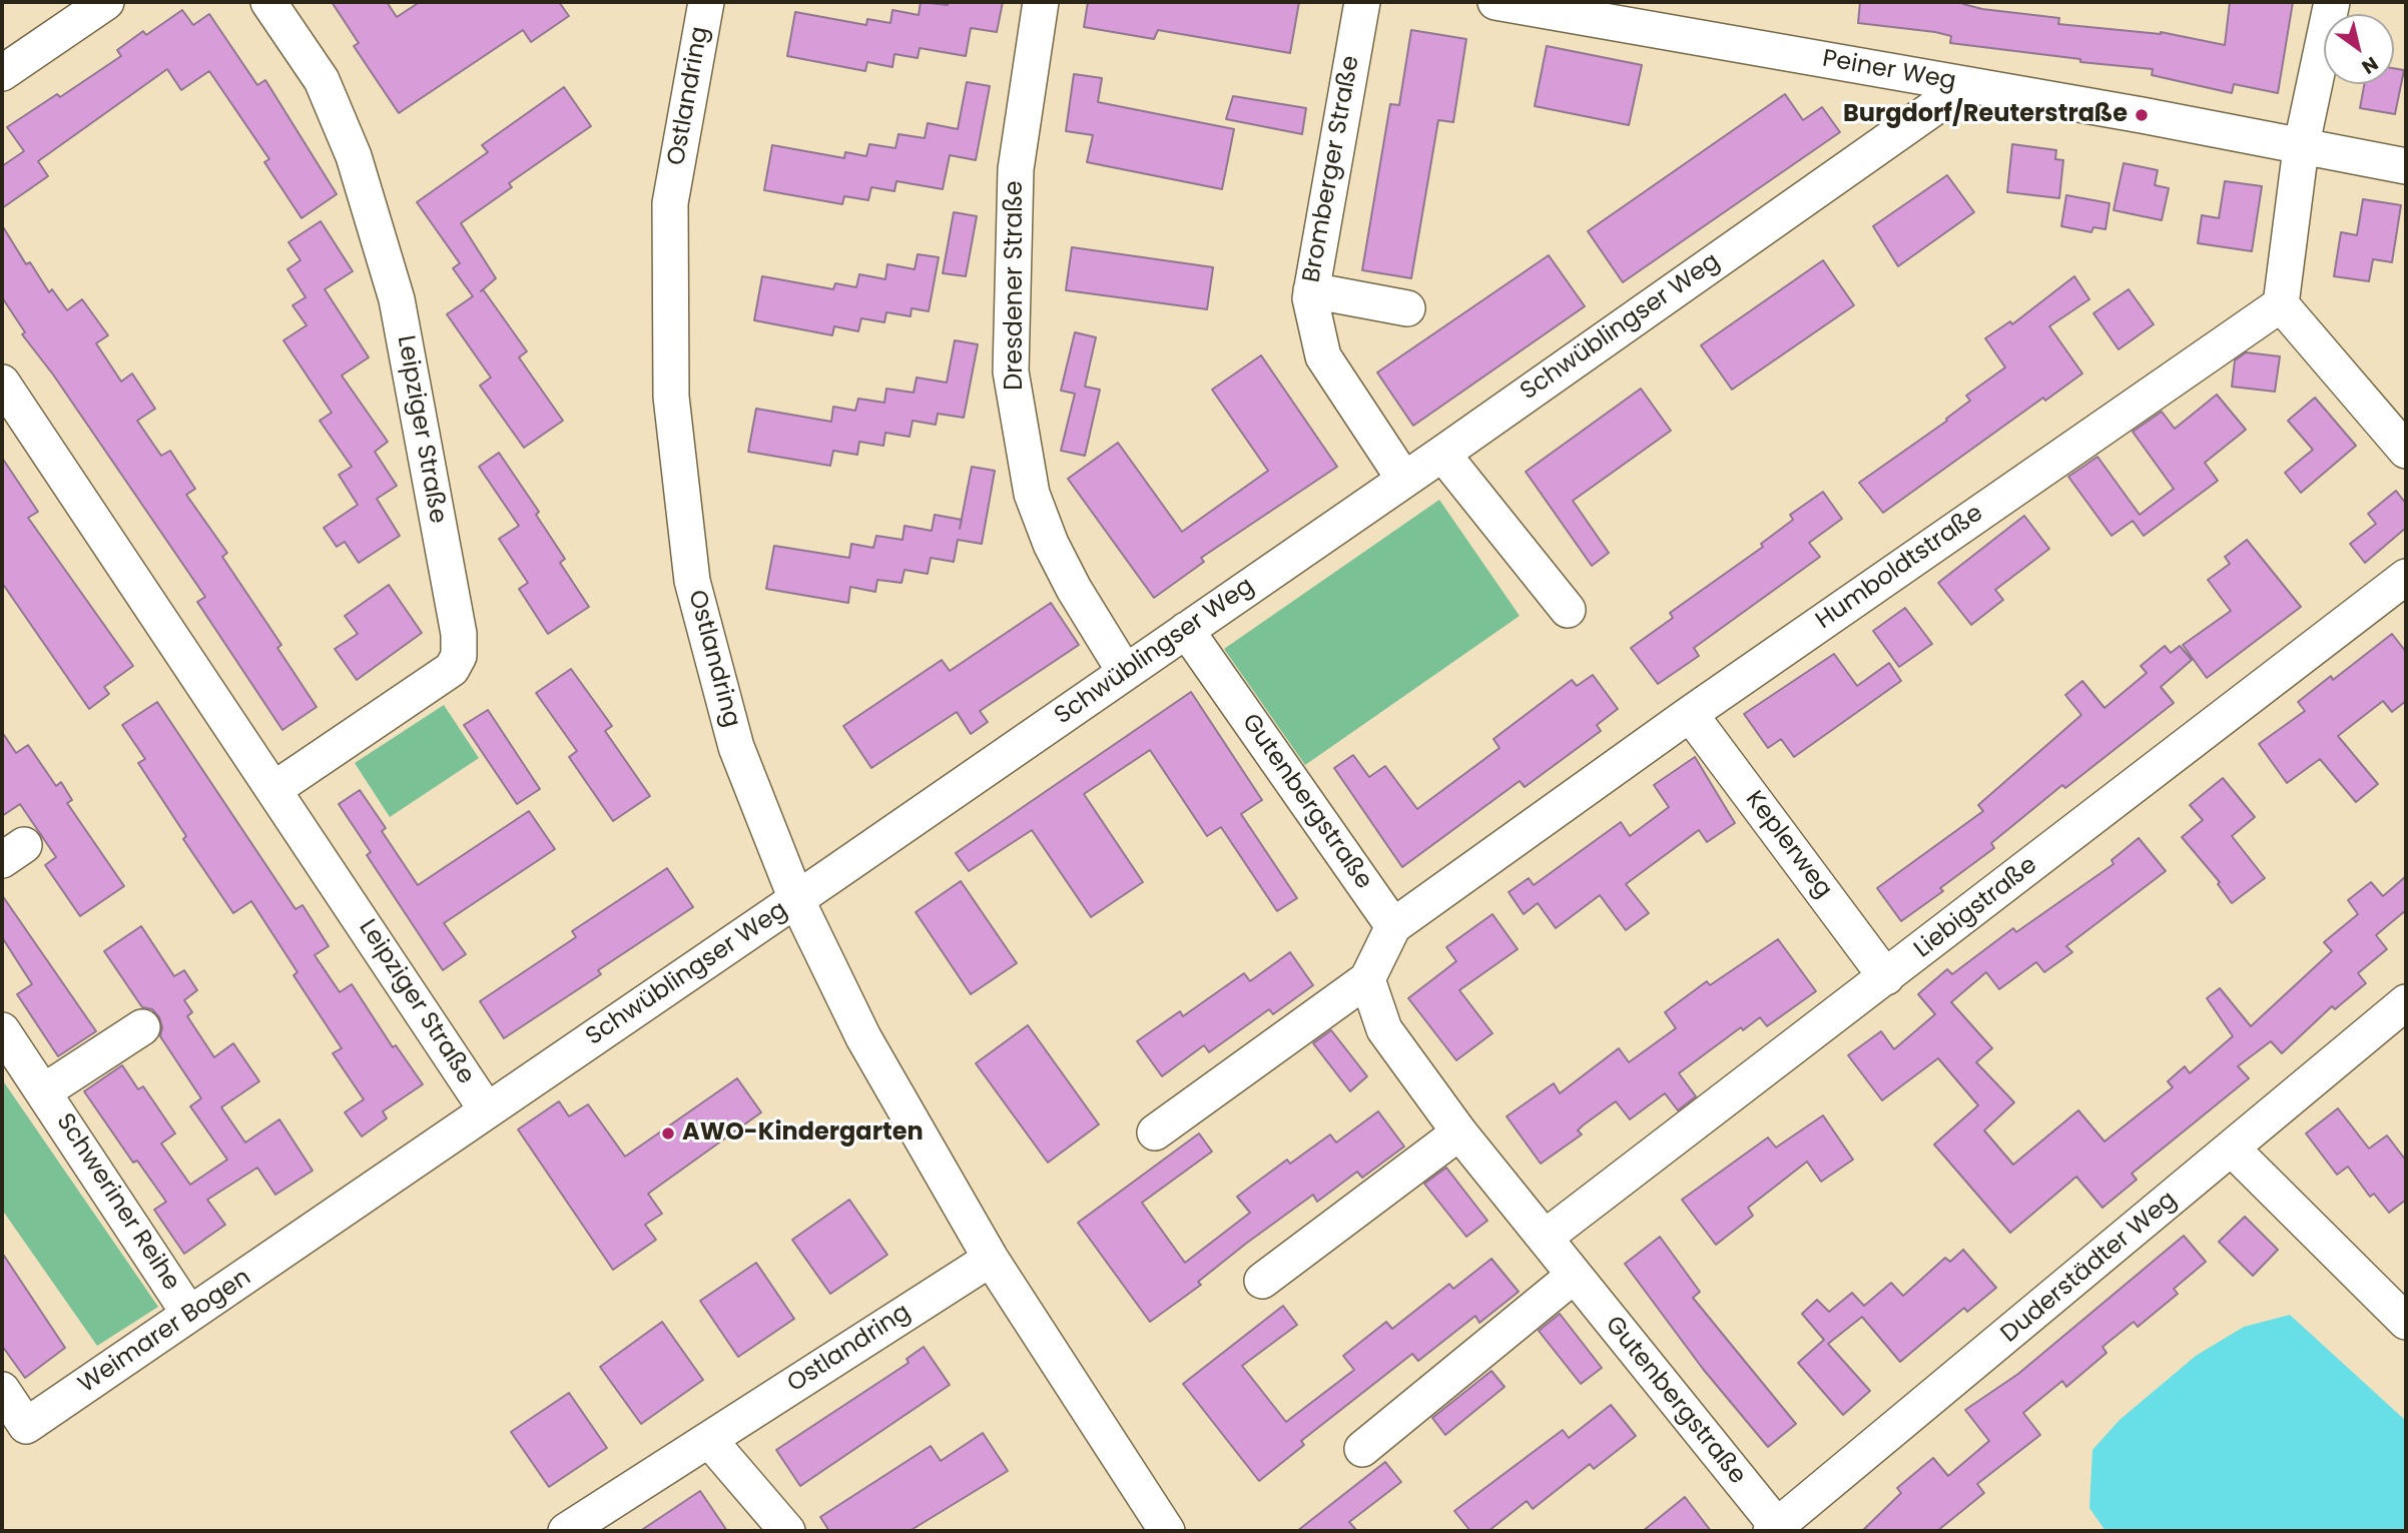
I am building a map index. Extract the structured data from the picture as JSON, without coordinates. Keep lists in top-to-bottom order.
{
  "streets": {
    "street": [
      "Peiner Weg",
      "Ostlandring",
      "Bromberger Straße",
      "Dresdener Straße",
      "Schwüblingser Weg",
      "Leipziger Straße",
      "Humboldtstraße",
      "Gutenbergstraße",
      "Keplerweg",
      "Liebigstraße",
      "Schweriner Reihe",
      "Duderstädter Weg",
      "Weimarer Bogen"
    ]
  },
  "crossings": [
    ["Peiner Weg", "Schwüblingser Weg"],
    ["Ostlandring", "Schwüblingser Weg"],
    ["Bromberger Straße", "Schwüblingser Weg"],
    ["Dresdener Straße", "Schwüblingser Weg"],
    ["Schwüblingser Weg", "Leipziger Straße"],
    ["Schwüblingser Weg", "Gutenbergstraße"],
    ["Schwüblingser Weg", "Weimarer Bogen"],
    ["Humboldtstraße", "Gutenbergstraße"],
    ["Humboldtstraße", "Keplerweg"],
    ["Gutenbergstraße", "Liebigstraße"],
    ["Gutenbergstraße", "Duderstädter Weg"],
    ["Keplerweg", "Liebigstraße"],
    ["Schweriner Reihe", "Weimarer Bogen"]
  ],
  "places": ["Burgdorf/Reuterstraße", "AWO-Kindergarten"],
  "north": "bottom right"
}
